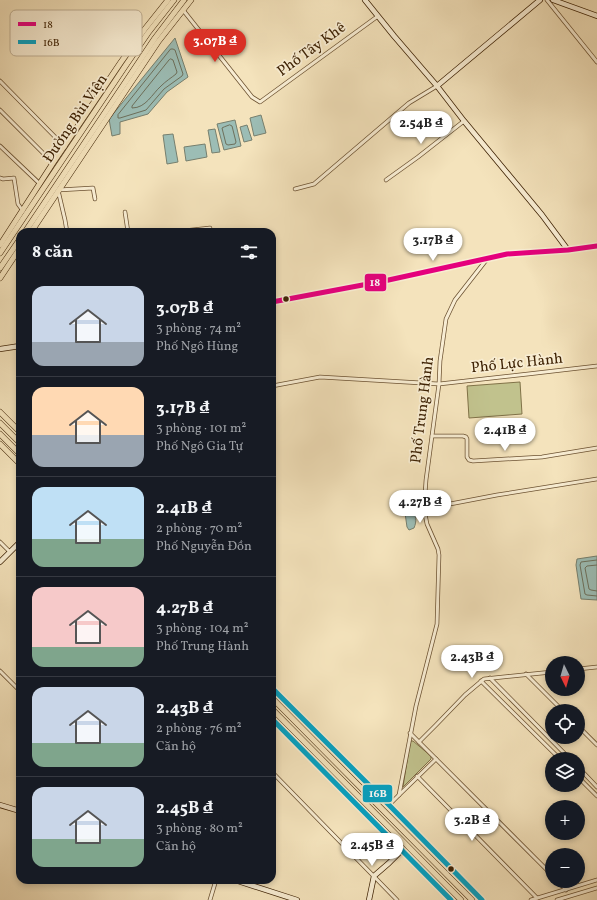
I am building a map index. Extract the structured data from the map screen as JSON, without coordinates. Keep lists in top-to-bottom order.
{
  "streets": {
    "main road": ["Đường Bùi Viện"],
    "street": ["Phố Tây Khê", "Phố Lực Hành", "Phố Trung Hành"]
  },
  "crossings": [
    ["Phố Tây Khê", "Đường Bùi Viện"],
    ["Phố Lực Hành", "Phố Trung Hành"]
  ],
  "lines": ["transit line 18", "transit line 16B"],
  "legend": ["18", "16B"],
  "north": "bottom",
  "page": {
    "price": [
      "3.07B ₫",
      "2.54B ₫",
      "3.17B ₫",
      "2.41B ₫",
      "4.27B ₫",
      "2.43B ₫",
      "3.2B ₫",
      "2.45B ₫"
    ],
    "heading": "8 căn",
    "list": [
      {
        "name": "3.07B ₫",
        "note": "3 phòng · 74 m² · Phố Ngô Hùng"
      },
      {
        "name": "3.17B ₫",
        "note": "3 phòng · 101 m² · Phố Ngô Gia Tự"
      },
      {
        "name": "2.41B ₫",
        "note": "2 phòng · 70 m² · Phố Nguyễn Đồn"
      },
      {
        "name": "4.27B ₫",
        "note": "3 phòng · 104 m² · Phố Trung Hành"
      },
      {
        "name": "2.43B ₫",
        "note": "2 phòng · 76 m² · Căn hộ"
      },
      {
        "name": "2.45B ₫",
        "note": "3 phòng · 80 m² · Căn hộ"
      }
    ],
    "map_buttons": ["+", "−"]
  }
}
